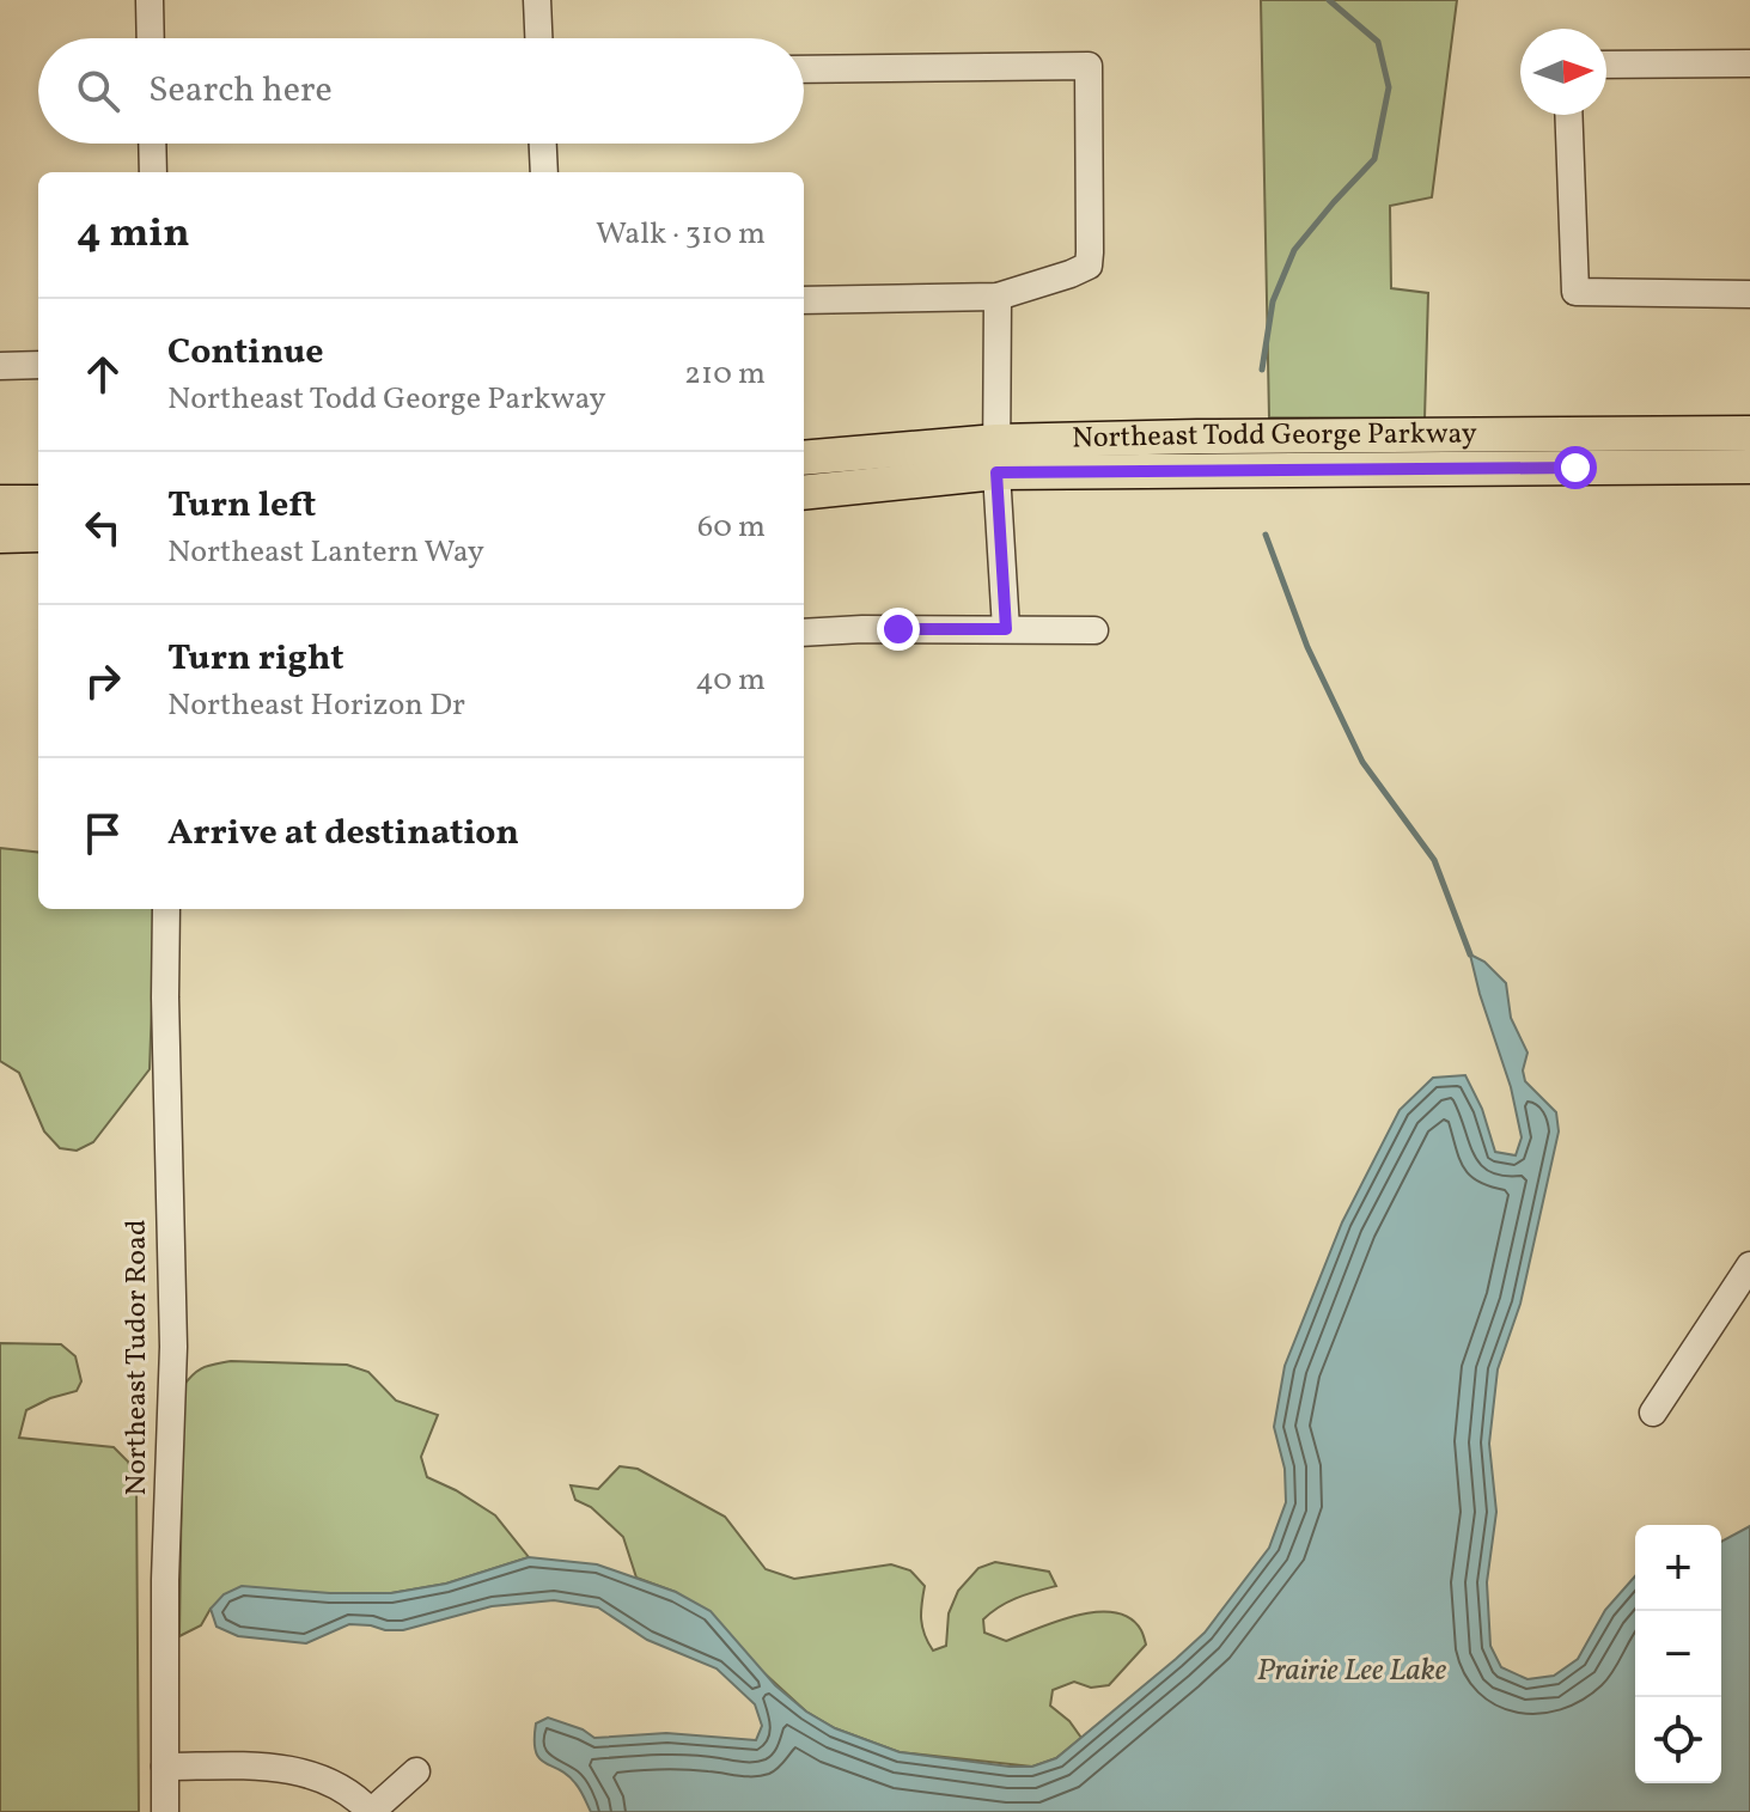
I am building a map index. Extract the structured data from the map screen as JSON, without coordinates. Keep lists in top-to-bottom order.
{
  "streets": {
    "main road": ["Northeast Todd George Parkway"],
    "street": ["Northeast Tudor Road"]
  },
  "water": ["Prairie Lee Lake"],
  "north": "right",
  "page": {
    "search": "Search here",
    "heading": ["4 min", "Walk · 310 m"],
    "list": [
      ["Continue", "Northeast Todd George Parkway", "210 m"],
      ["Turn left", "Northeast Lantern Way", "60 m"],
      ["Turn right", "Northeast Horizon Dr", "40 m"],
      "Arrive at destination"
    ],
    "map_buttons": ["+", "−"]
  }
}
